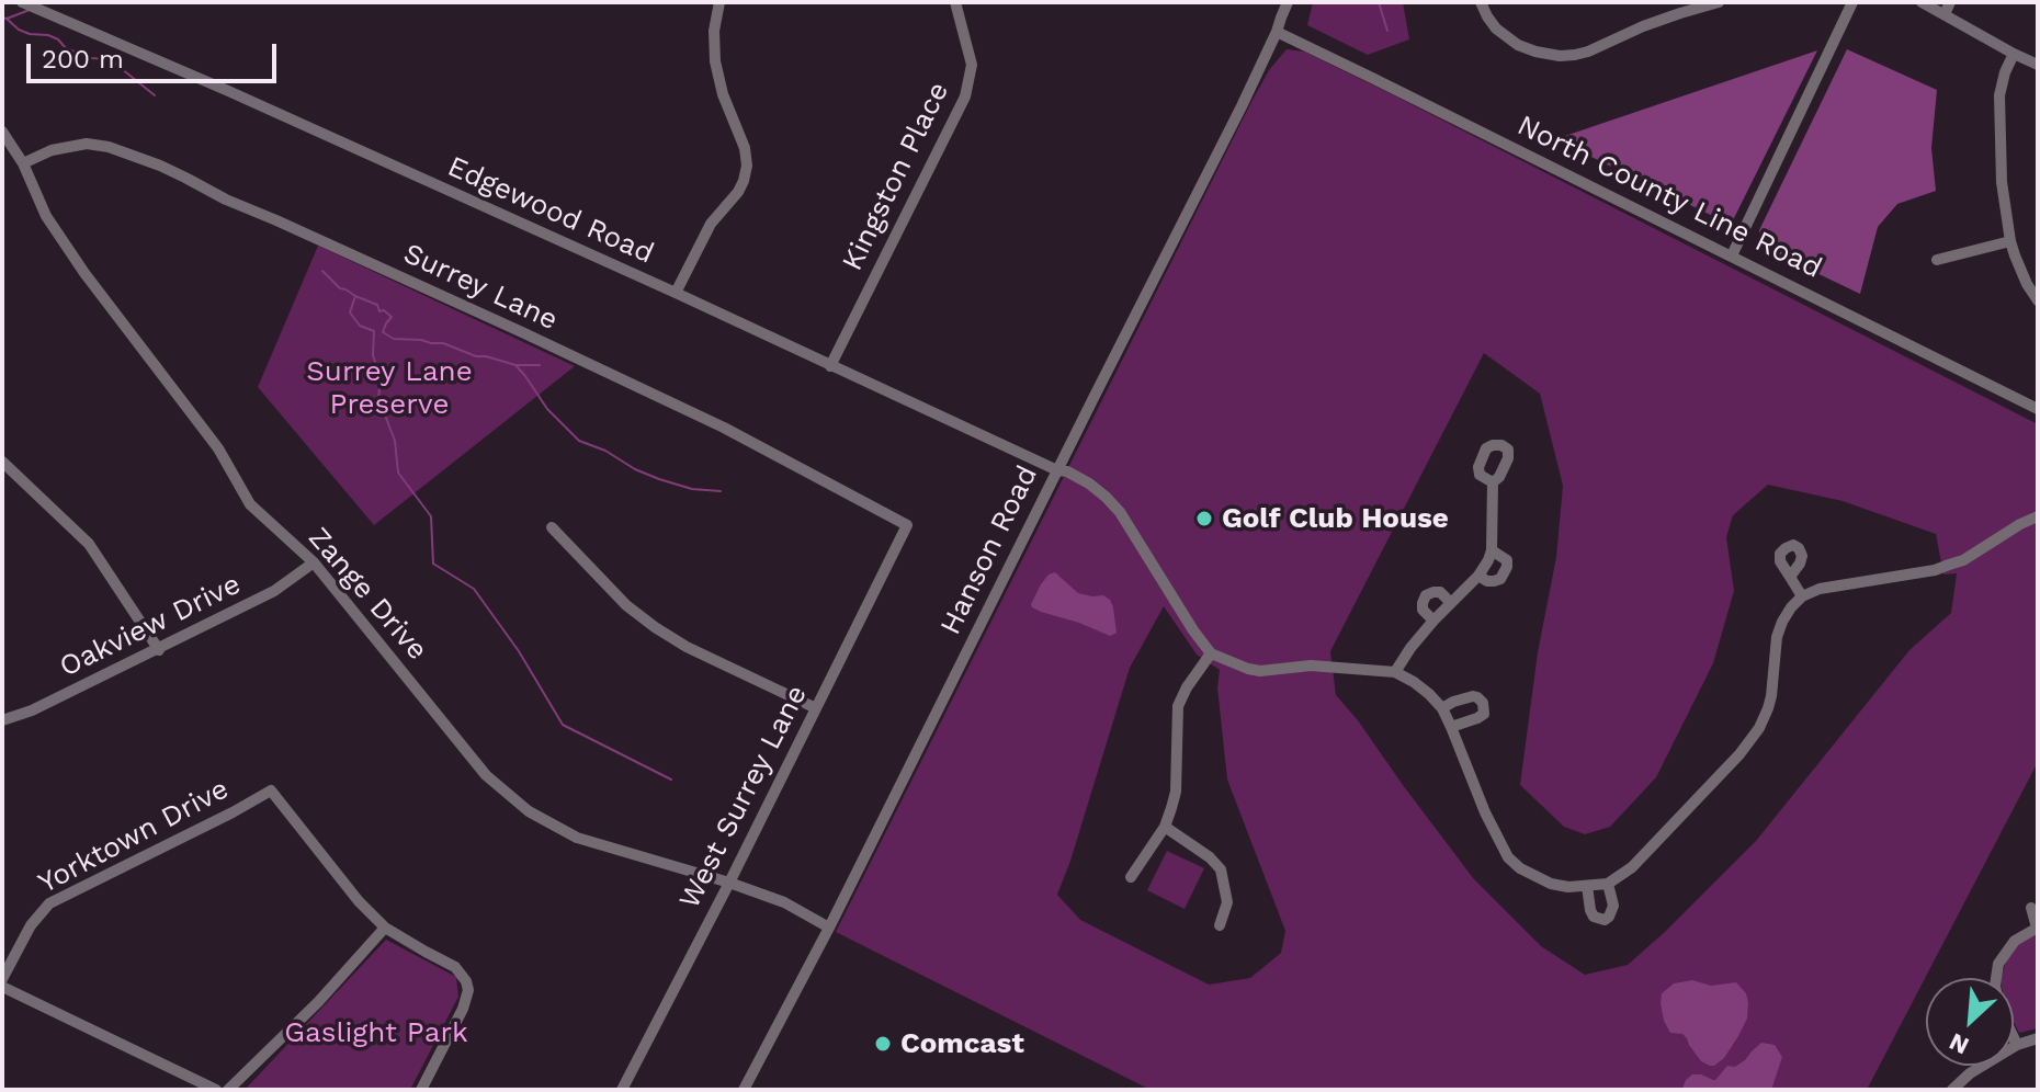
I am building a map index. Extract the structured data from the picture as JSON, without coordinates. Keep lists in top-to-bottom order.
{
  "streets": {
    "street": [
      "Kingston Place",
      "North County Line Road",
      "Edgewood Road",
      "Surrey Lane",
      "Hanson Road",
      "Zange Drive",
      "Oakview Drive",
      "West Surrey Lane",
      "Yorktown Drive"
    ]
  },
  "crossings": [
    ["Kingston Place", "Edgewood Road"],
    ["North County Line Road", "Hanson Road"],
    ["Edgewood Road", "Hanson Road"],
    ["Surrey Lane", "Zange Drive"],
    ["Surrey Lane", "West Surrey Lane"],
    ["Hanson Road", "Zange Drive"],
    ["Zange Drive", "Oakview Drive"],
    ["Zange Drive", "West Surrey Lane"]
  ],
  "parks": ["Surrey Lane Preserve", "Gaslight Park"],
  "places": ["Golf Club House", "Comcast"],
  "scale_bar": "200 m",
  "north": "bottom left"
}
